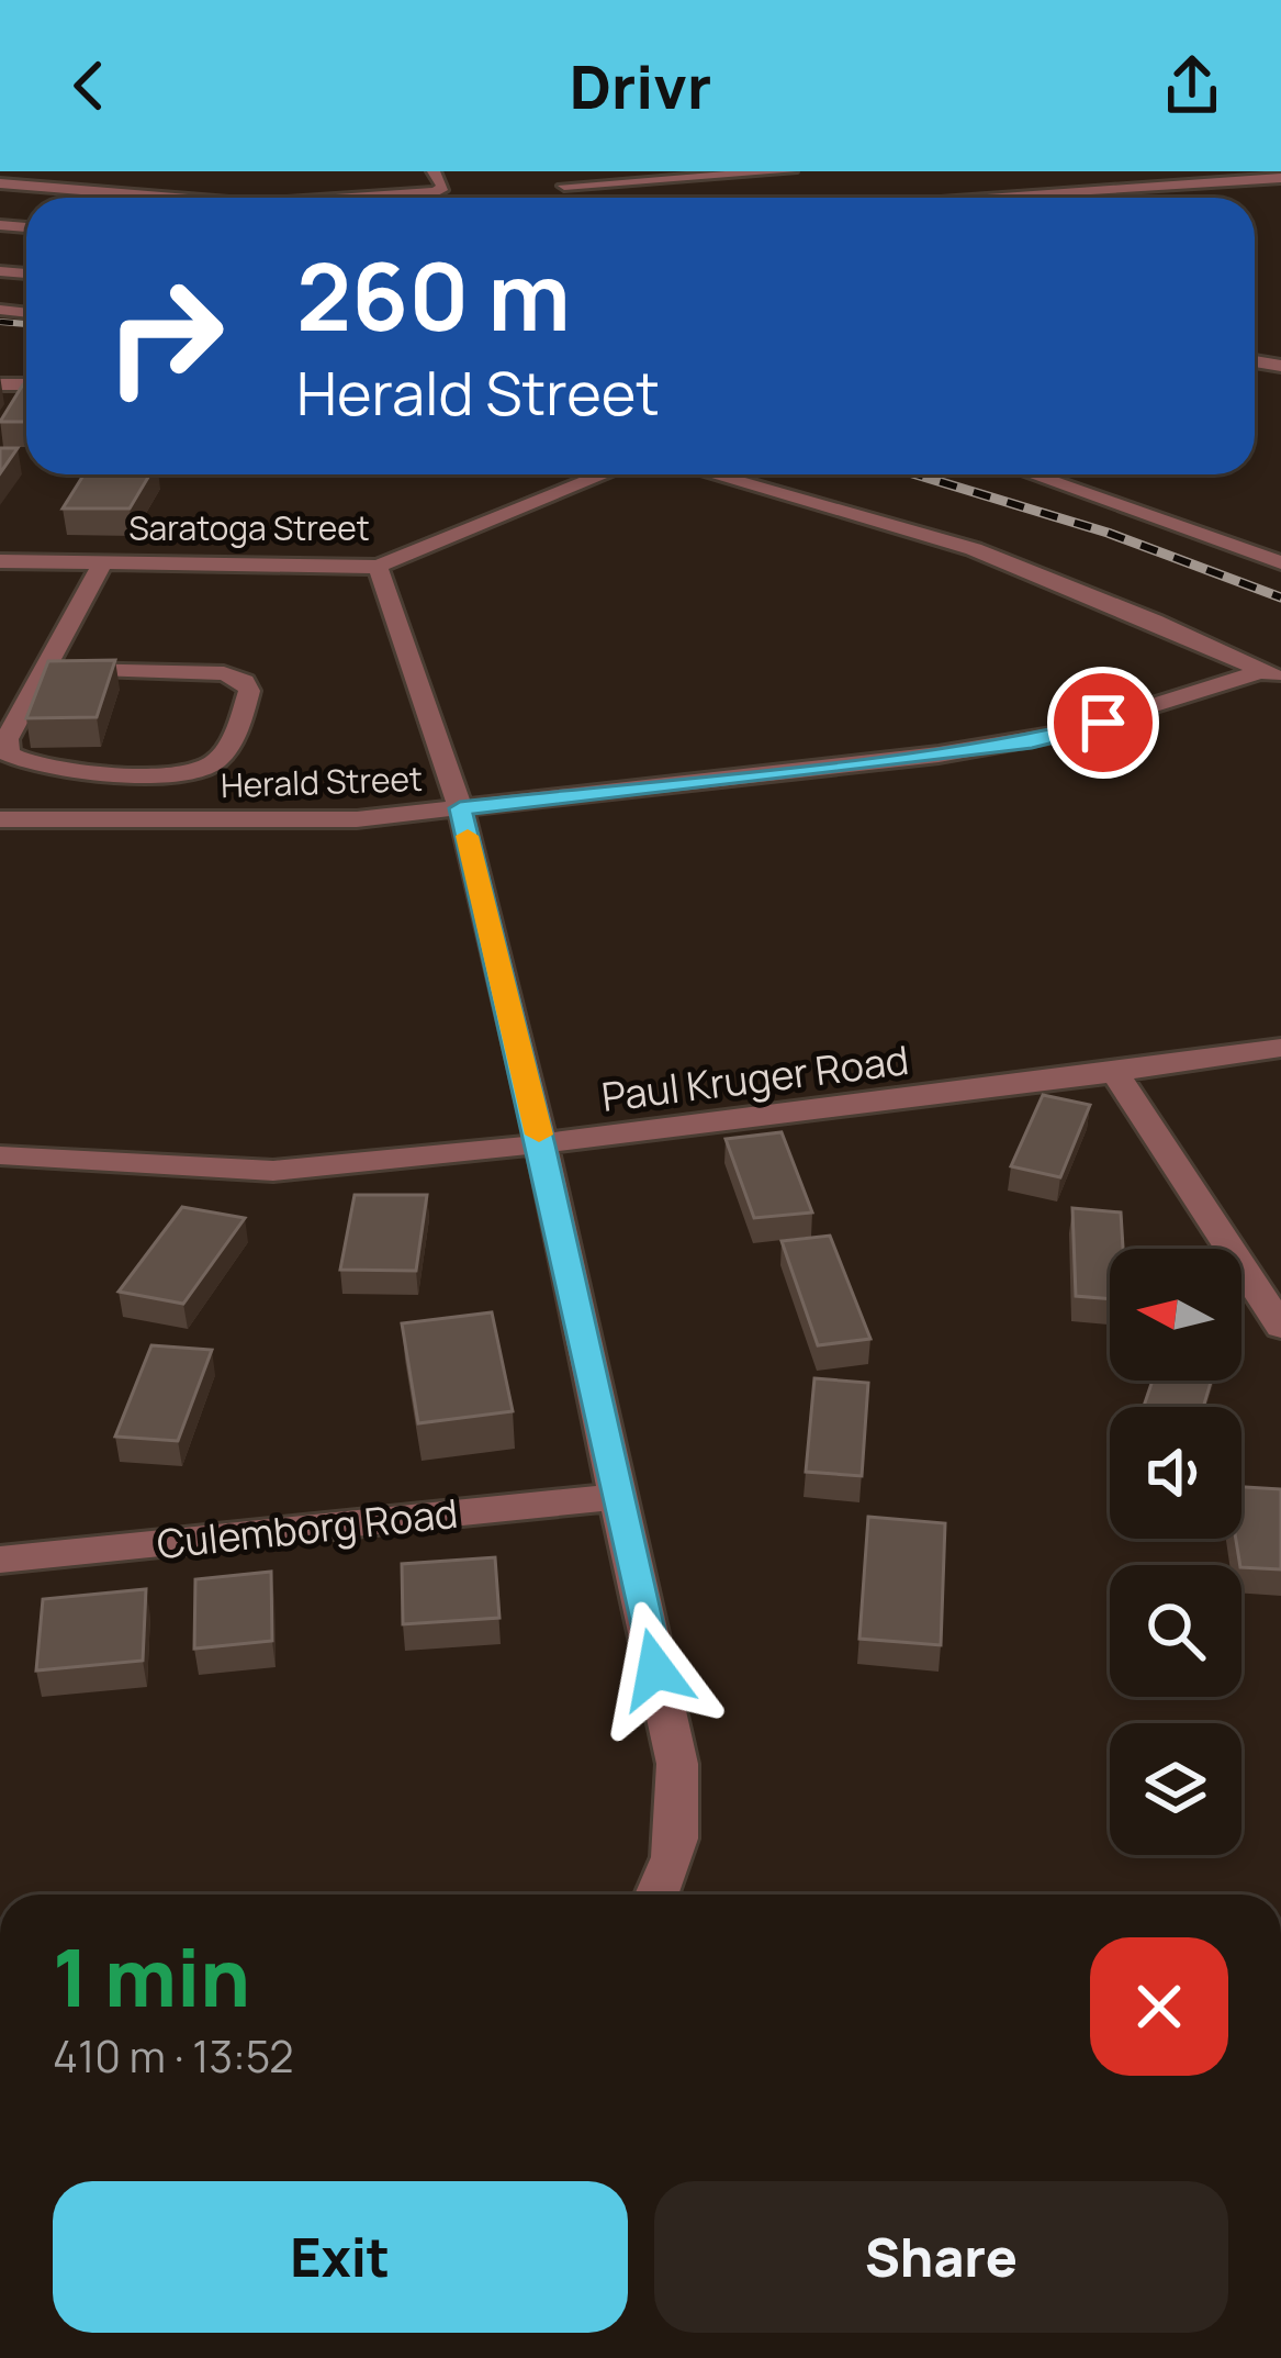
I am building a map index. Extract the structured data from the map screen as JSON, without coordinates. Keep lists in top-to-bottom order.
{
  "streets": {
    "street": [
      "Saratoga Street",
      "Herald Street",
      "Paul Kruger Road",
      "Culemborg Road"
    ]
  },
  "north": "left",
  "page": {
    "header": "Drivr",
    "turn": ["260 m", "Herald Street"],
    "heading": ["1 min", "410 m · 13:52"],
    "buttons": ["Exit", "Share"]
  }
}
